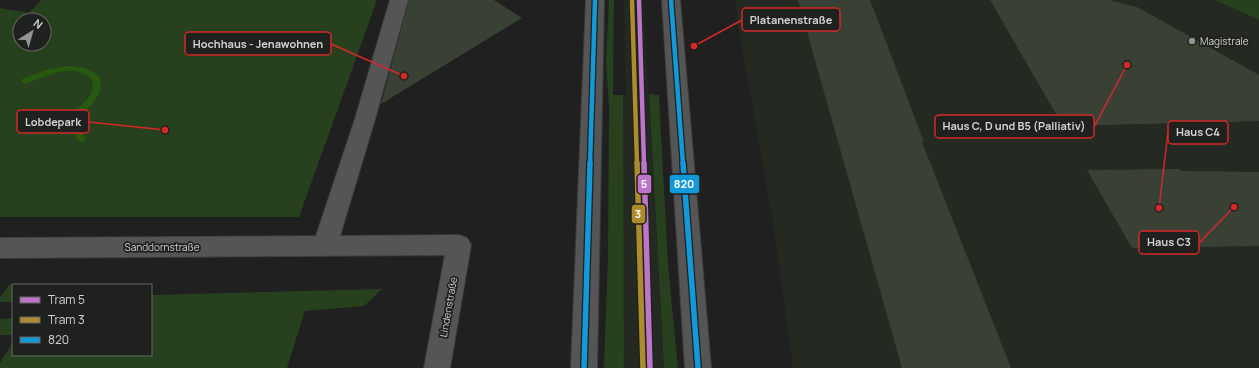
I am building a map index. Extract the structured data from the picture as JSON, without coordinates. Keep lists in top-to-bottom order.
{
  "streets": {
    "main road": ["Sanddornstraße", "Lindenstraße"]
  },
  "crossings": [
    ["Sanddornstraße", "Lindenstraße"]
  ],
  "places": [
    "Magistrale",
    "Platanenstraße",
    "Haus C, D und B5 (Palliativ)",
    "Hochhaus - Jenawohnen",
    "Lobdepark",
    "Haus C3",
    "Haus C4"
  ],
  "lines": ["tram line 5", "tram line 3", "transit line 820"],
  "legend": ["Tram 5", "Tram 3", "820"],
  "north": "top right"
}
